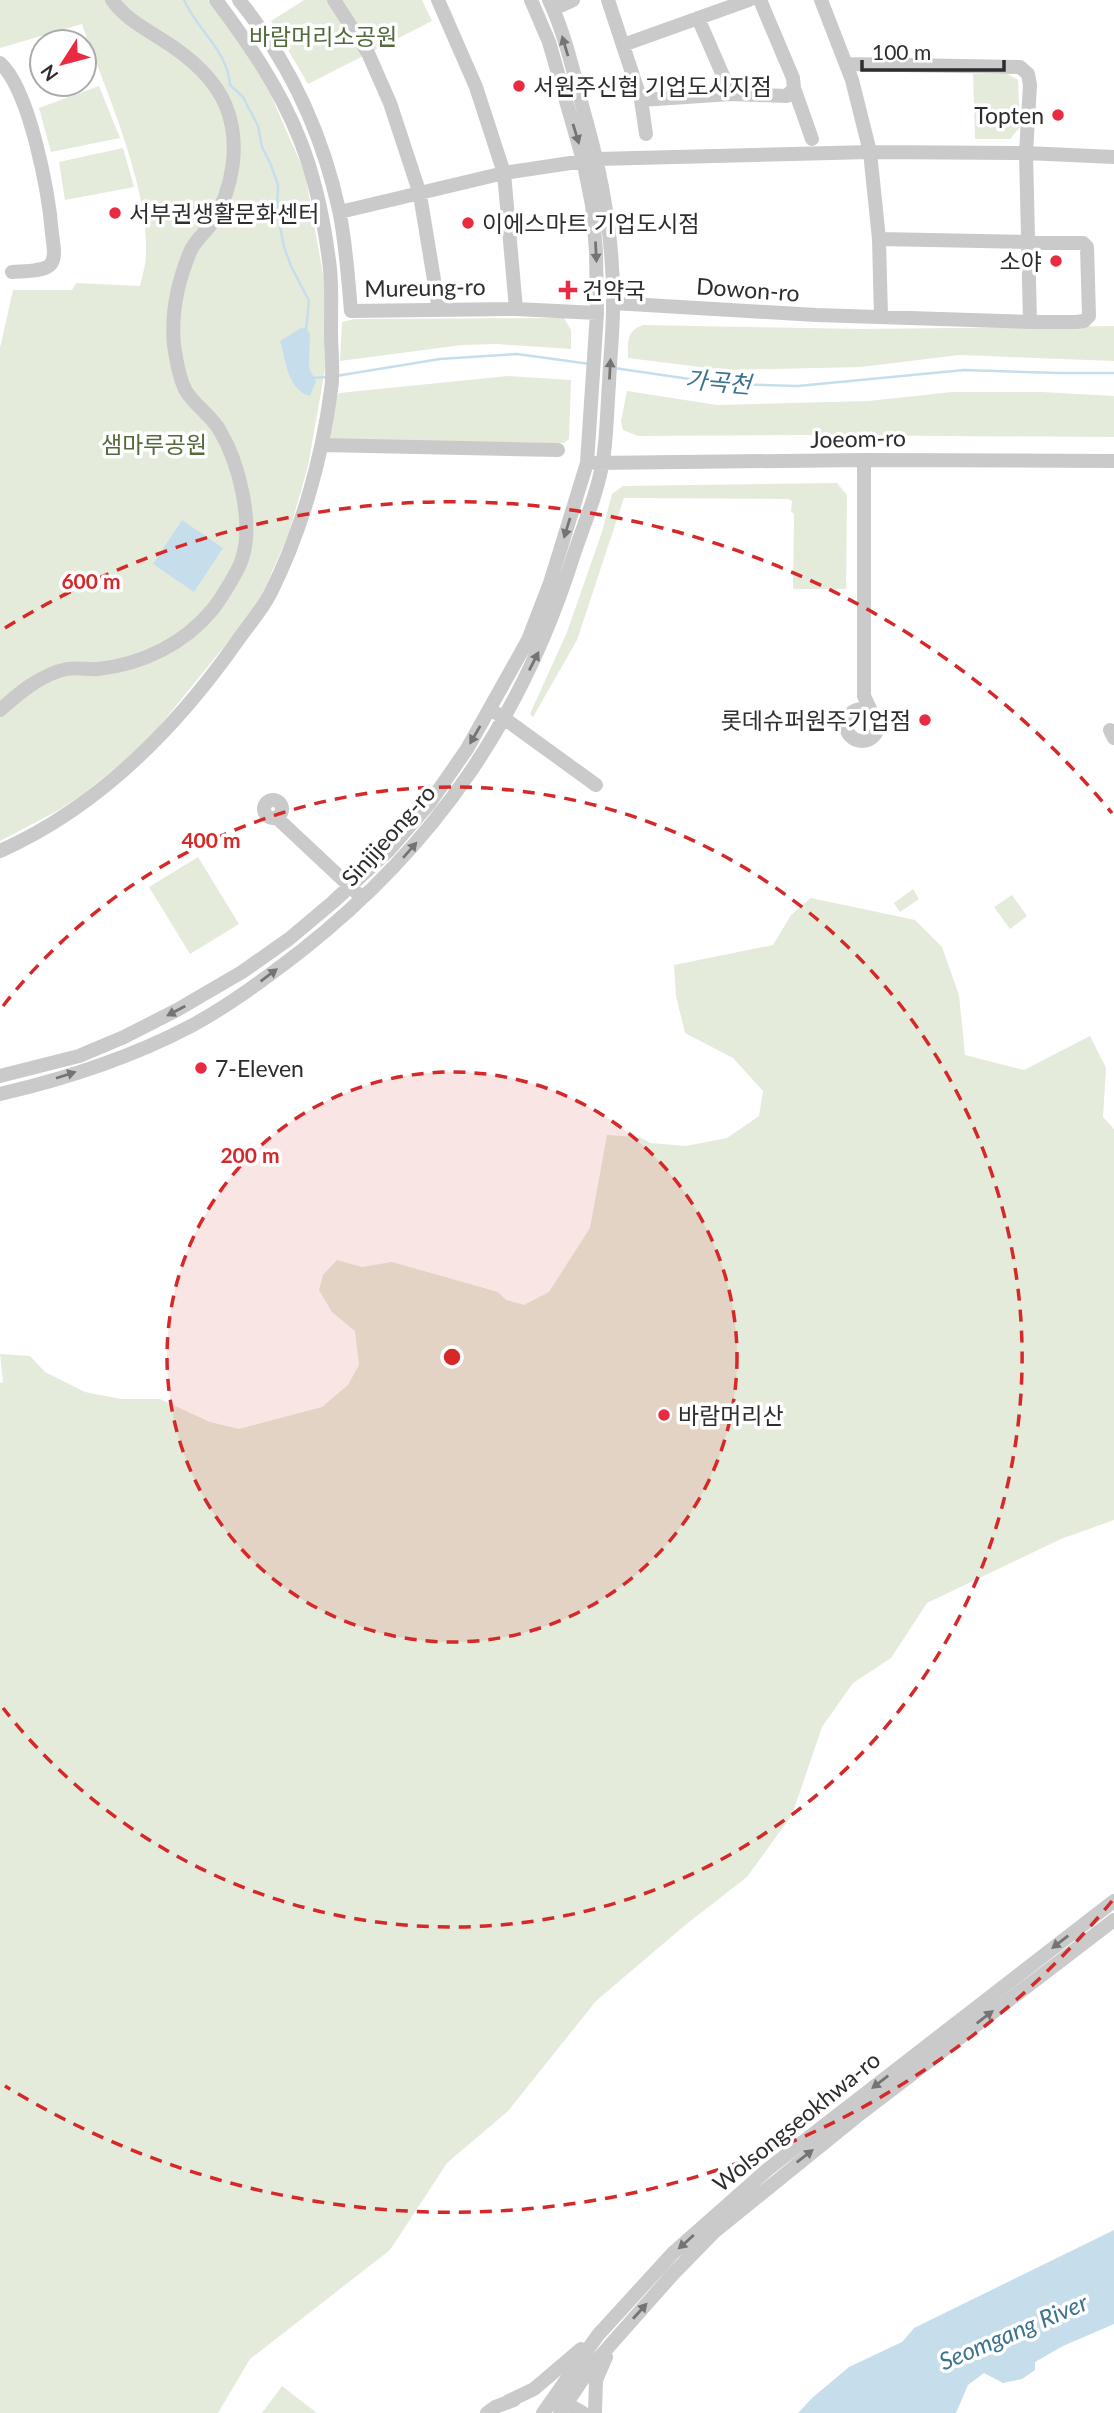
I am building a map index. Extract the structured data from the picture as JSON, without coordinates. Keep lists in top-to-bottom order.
{
  "streets": {
    "street": [
      "Mureung-ro",
      "Dowon-ro",
      "Joeom-ro",
      "Sinjijeong-ro",
      "Wolsongseokhwa-ro"
    ]
  },
  "crossings": [
    ["Mureung-ro", "Sinjijeong-ro"],
    ["Dowon-ro", "Sinjijeong-ro"],
    ["Joeom-ro", "Sinjijeong-ro"]
  ],
  "water": ["가곡천", "Seomgang River"],
  "parks": ["바람머리소공원", "샘마루공원"],
  "places": {
    "other": [
      "서원주신협 기업도시지점",
      "Topten",
      "서부권생활문화센터",
      "이에스마트 기업도시점",
      "소야",
      "롯데슈퍼원주기업점",
      "7-Eleven",
      "바람머리산"
    ],
    "health": ["건약국"]
  },
  "scale_bar": "100 m",
  "north": "bottom left",
  "rings": ["600 m", "400 m", "200 m"]
}
